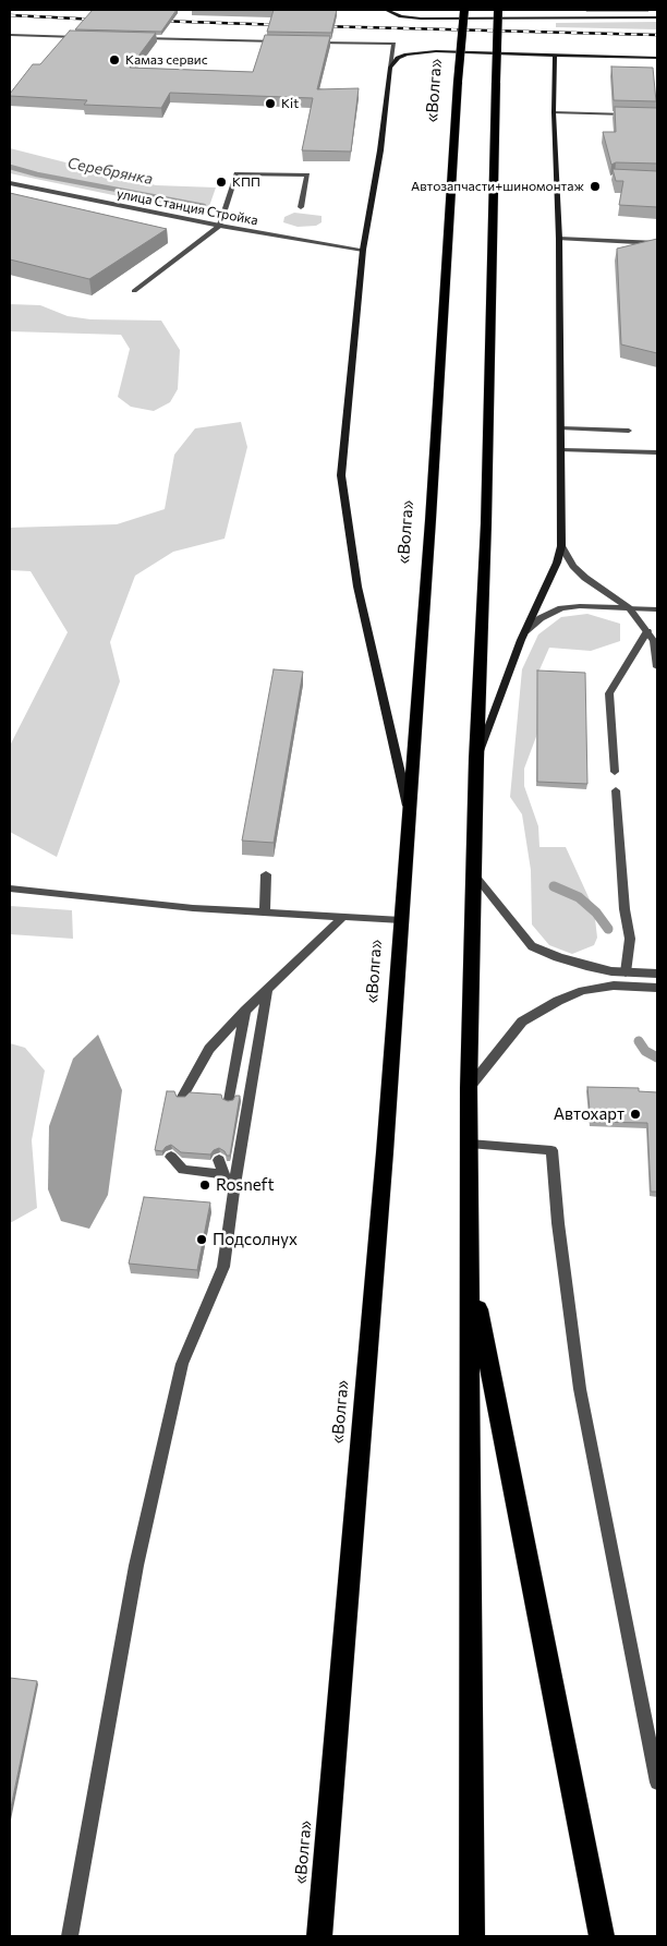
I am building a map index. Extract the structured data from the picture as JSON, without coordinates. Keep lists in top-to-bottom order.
{
  "streets": {
    "highway": ["«Волга»"],
    "street": ["улица Станция Стройка"]
  },
  "water": ["Серебрянка"],
  "places": [
    "Камаз сервис",
    "Kit",
    "КПП",
    "Автозапчасти+шиномонтаж",
    "Автохарт",
    "Rosneft",
    "Подсолнух"
  ]
}
